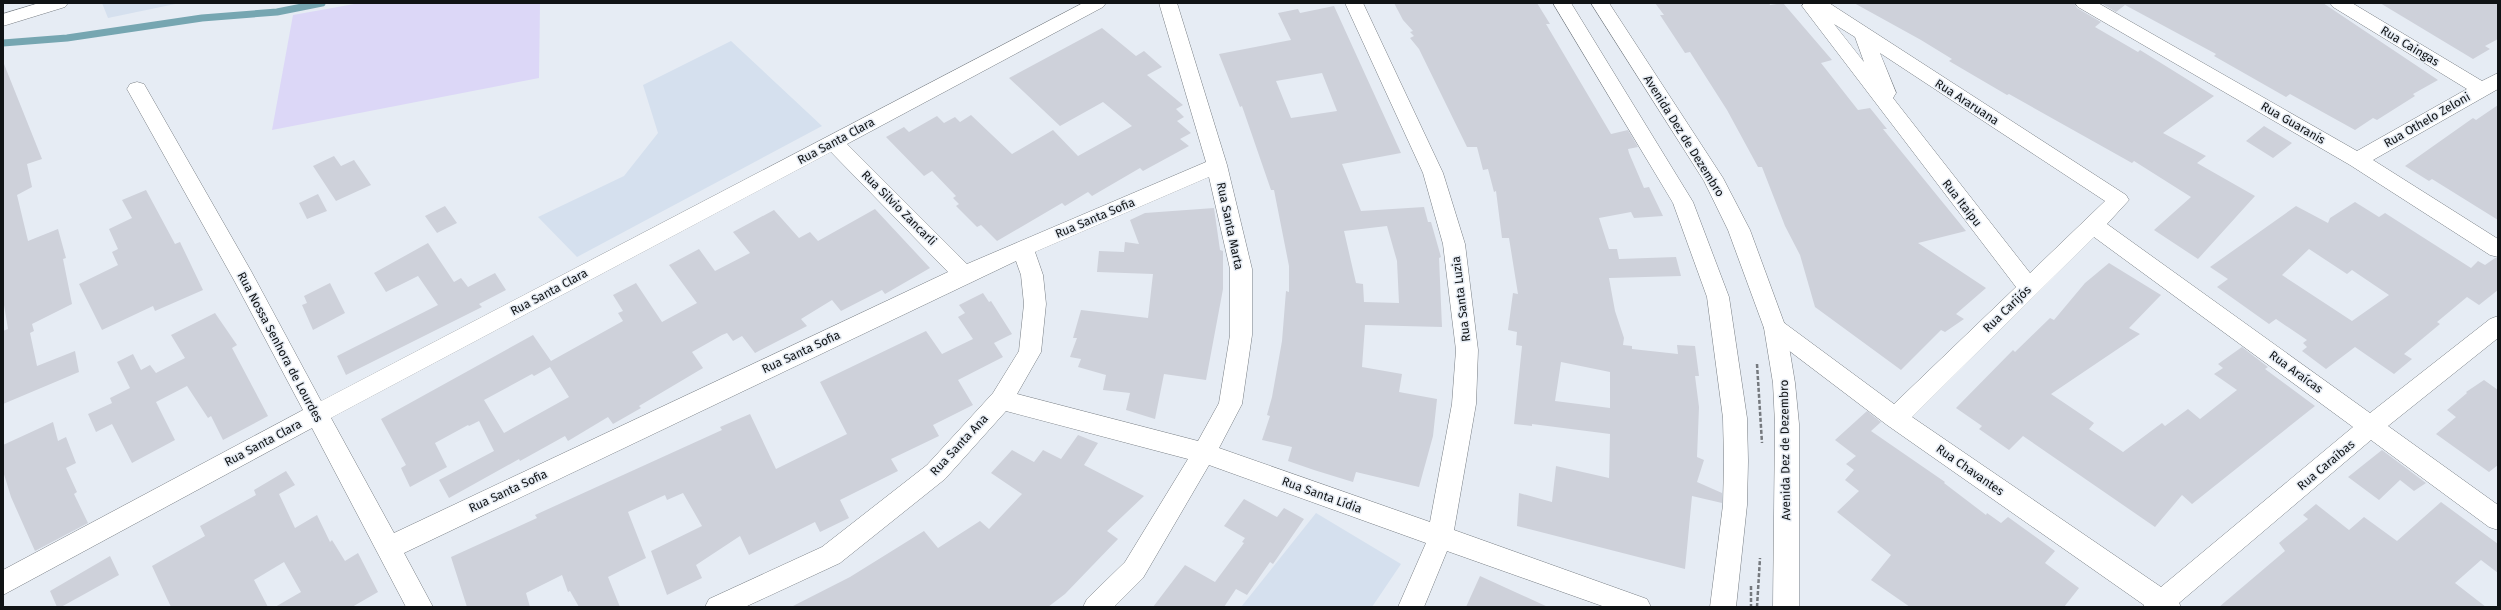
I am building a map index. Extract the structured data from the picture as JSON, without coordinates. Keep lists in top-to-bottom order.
{
  "streets": {
    "main road": [
      "Rua Caingas",
      "Rua Araruana",
      "Rua Othelo Zeloni",
      "Rua Guaranis",
      "Avenida Dez de Dezembro",
      "Rua Santa Clara",
      "Rua Itaipu",
      "Rua Silvio Zancarli",
      "Rua Santa Sofia",
      "Rua Santa Marta",
      "Rua Santa Luzia",
      "Rua Carijós",
      "Rua Nossa Senhora de Lourdes",
      "Rua Araícas",
      "Rua Santa Ana",
      "Rua Caraíbas",
      "Rua Chavantes",
      "Rua Santa Lídia"
    ]
  },
  "crossings": [
    ["Rua Caingas", "Rua Othelo Zeloni"],
    ["Rua Araruana", "Rua Itaipu"],
    ["Rua Araruana", "Rua Carijós"],
    ["Rua Othelo Zeloni", "Rua Guaranis"],
    ["Avenida Dez de Dezembro", "Rua Chavantes"],
    ["Rua Santa Clara", "Rua Silvio Zancarli"],
    ["Rua Santa Clara", "Rua Nossa Senhora de Lourdes"],
    ["Rua Itaipu", "Rua Carijós"],
    ["Rua Silvio Zancarli", "Rua Santa Sofia"],
    ["Rua Santa Sofia", "Rua Santa Marta"],
    ["Rua Santa Sofia", "Rua Nossa Senhora de Lourdes"],
    ["Rua Santa Sofia", "Rua Santa Ana"],
    ["Rua Santa Marta", "Rua Santa Lídia"],
    ["Rua Santa Luzia", "Rua Santa Lídia"],
    ["Rua Carijós", "Rua Araícas"],
    ["Rua Carijós", "Rua Chavantes"],
    ["Rua Araícas", "Rua Caraíbas"],
    ["Rua Santa Ana", "Rua Santa Lídia"],
    ["Rua Caraíbas", "Rua Chavantes"]
  ]
}
